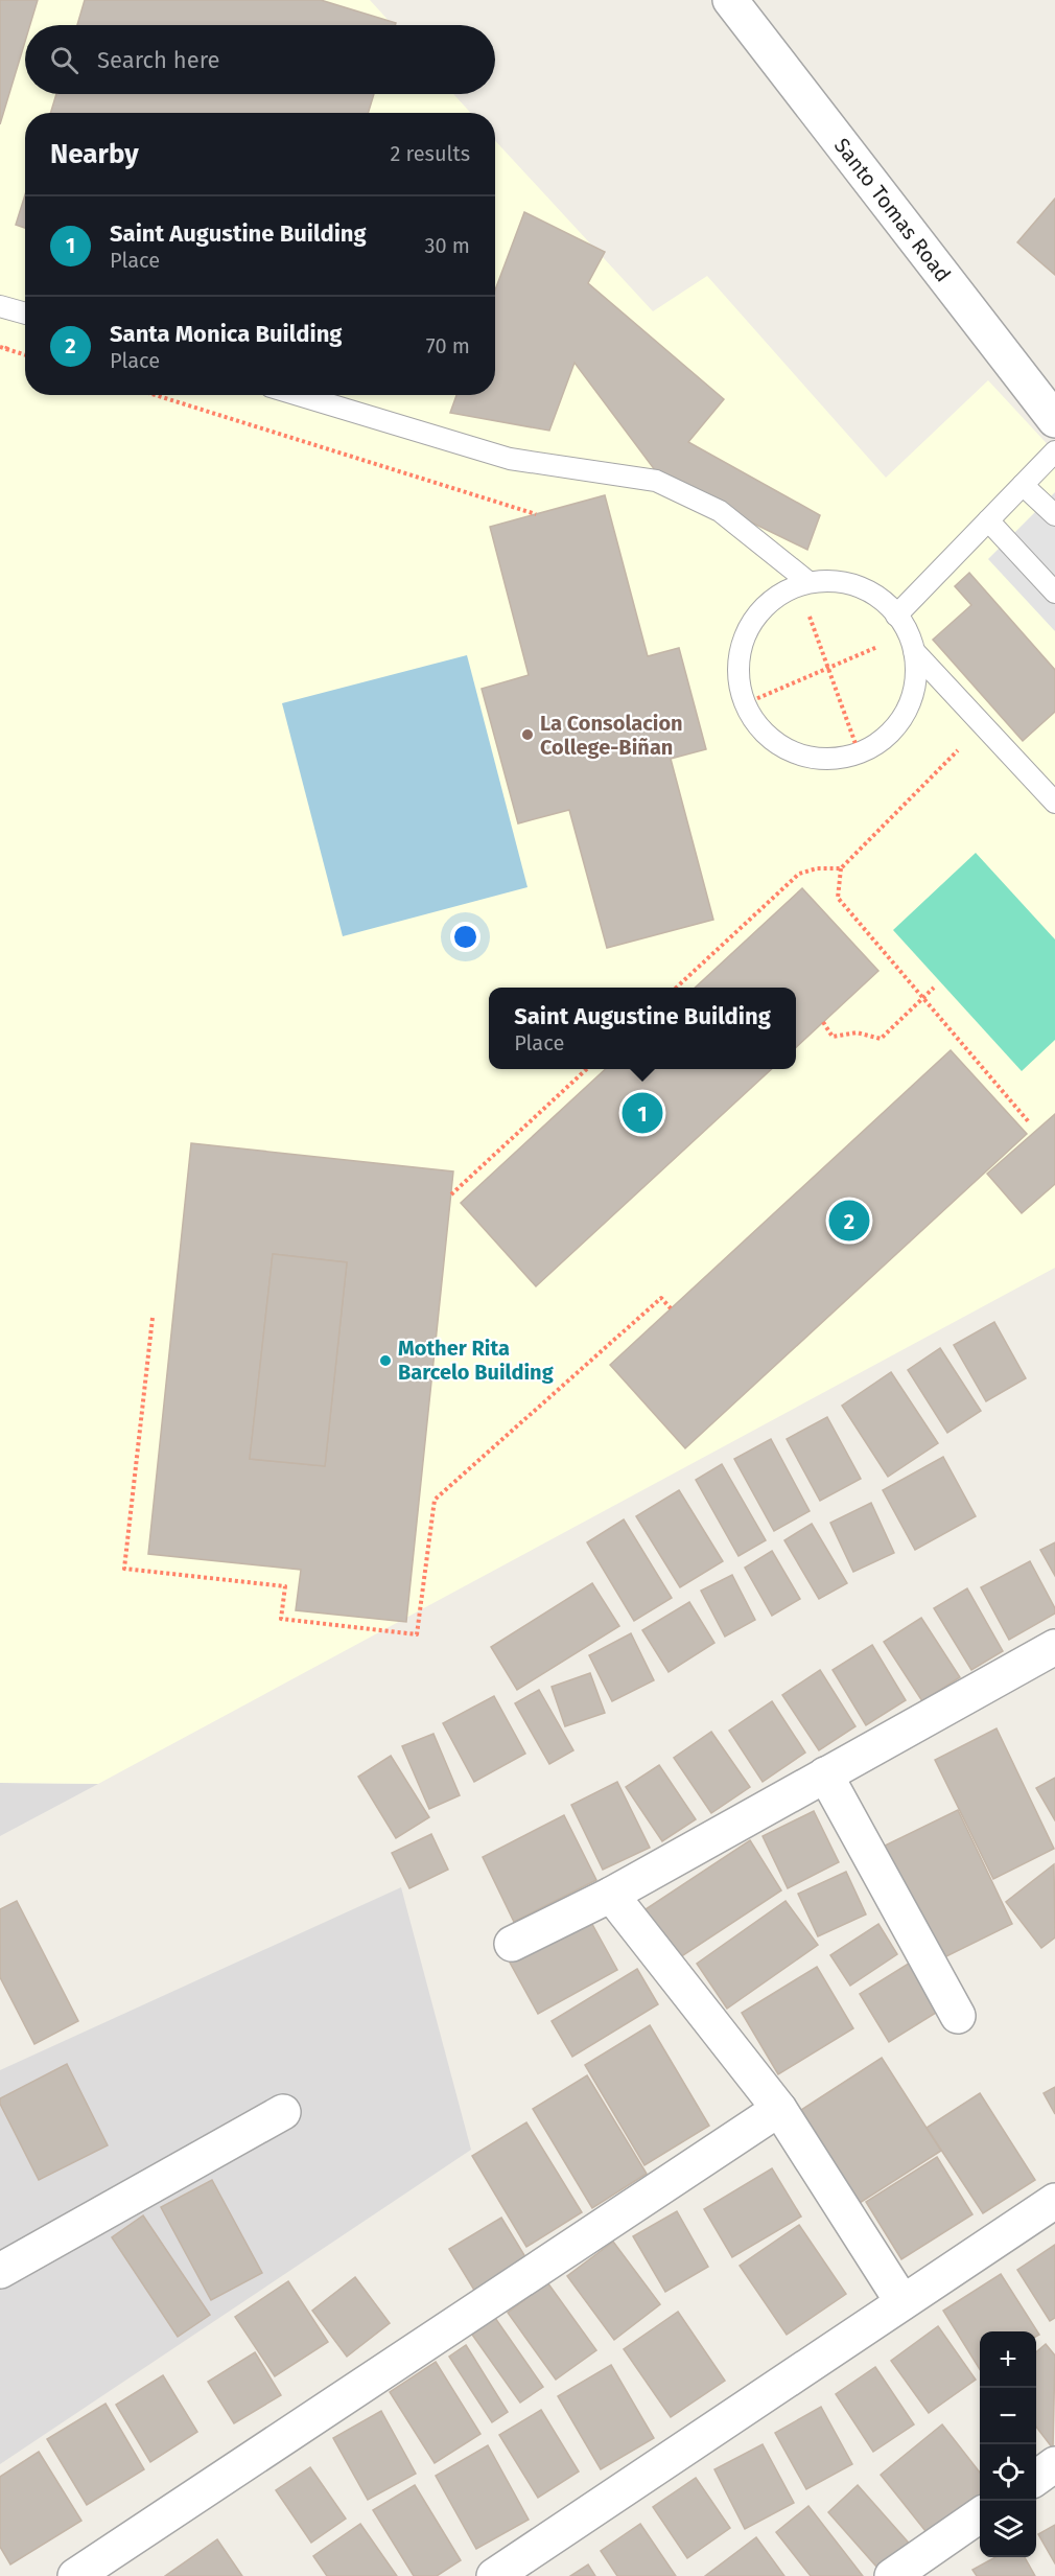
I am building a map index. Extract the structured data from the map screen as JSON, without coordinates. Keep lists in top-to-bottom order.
{
  "streets": {
    "street": ["Santo Tomas Road"]
  },
  "places": ["La Consolacion College-Biñan", "Mother Rita Barcelo Building"],
  "page": {
    "search": "Search here",
    "heading": ["Nearby", "2 results"],
    "list": [
      {
        "mark": "1",
        "name": "Saint Augustine Building",
        "note": "Place",
        "value": "30 m"
      },
      {
        "mark": "2",
        "name": "Santa Monica Building",
        "note": "Place",
        "value": "70 m"
      }
    ],
    "popup": ["Saint Augustine Building", "Place"],
    "pins": ["1", "2"],
    "map_buttons": ["+", "−"]
  }
}
